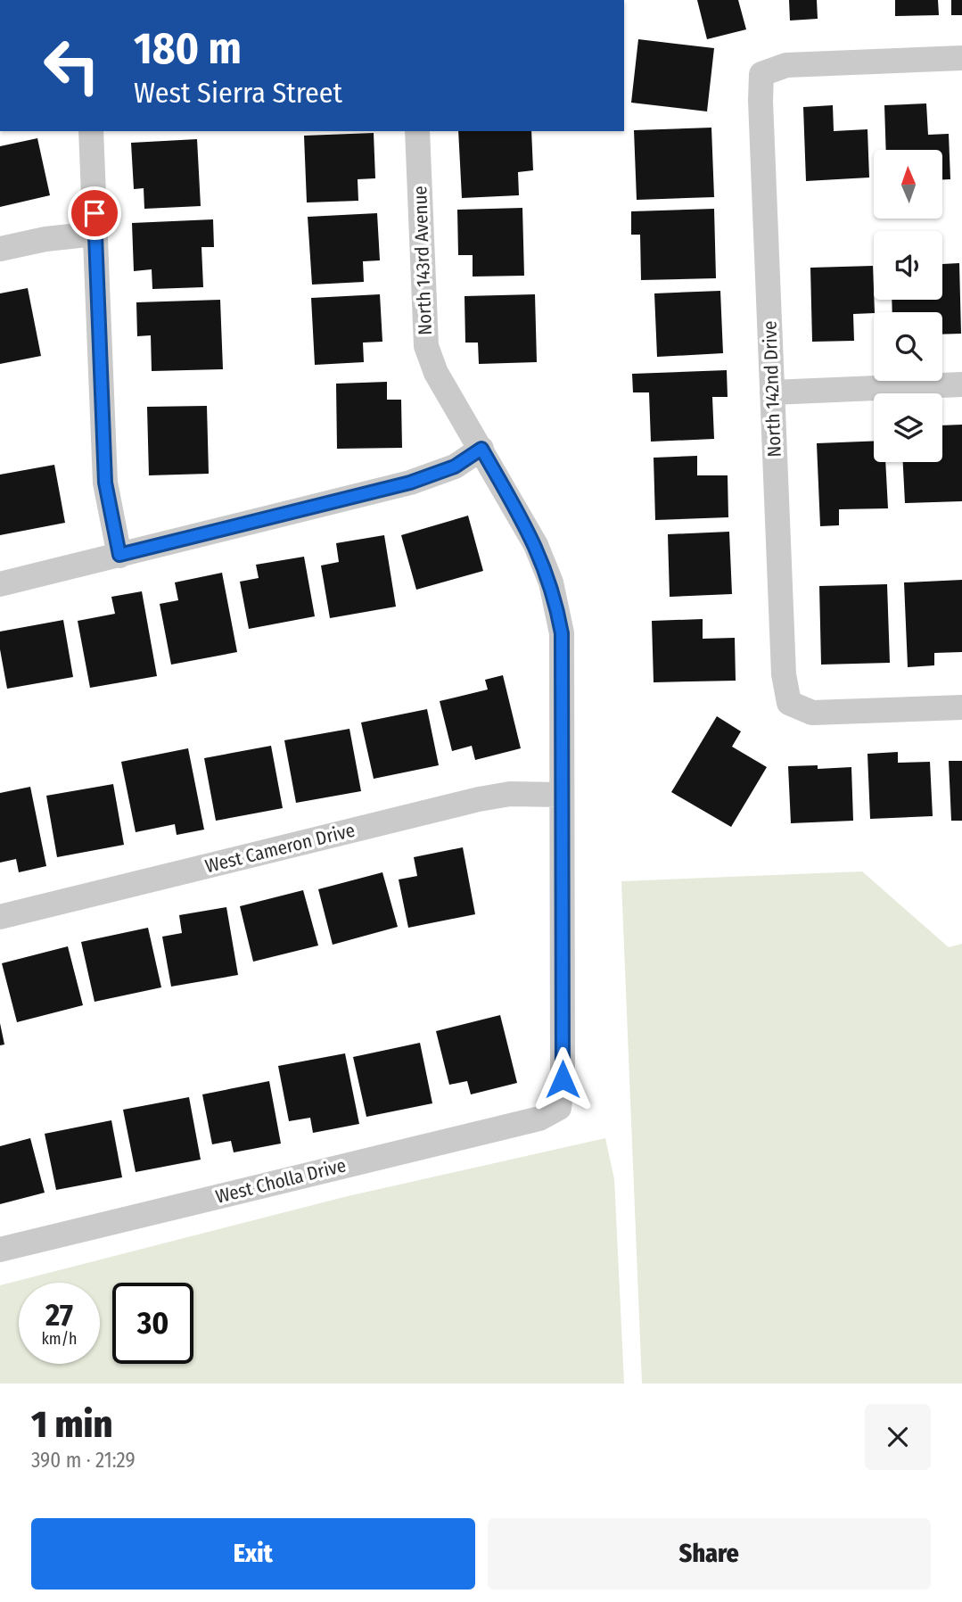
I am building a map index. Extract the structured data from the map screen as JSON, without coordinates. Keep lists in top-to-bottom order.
{
  "streets": {
    "street": [
      "North 143rd Avenue",
      "North 142nd Drive",
      "West Cameron Drive",
      "West Cholla Drive"
    ]
  },
  "crossings": [
    ["North 143rd Avenue", "West Cameron Drive"],
    ["North 143rd Avenue", "West Cholla Drive"]
  ],
  "north": "top",
  "page": {
    "turn": ["180 m", "West Sierra Street"],
    "speed": "27 km/h",
    "limit": "30",
    "heading": ["1 min", "390 m · 21:29"],
    "buttons": ["Exit", "Share"]
  }
}
